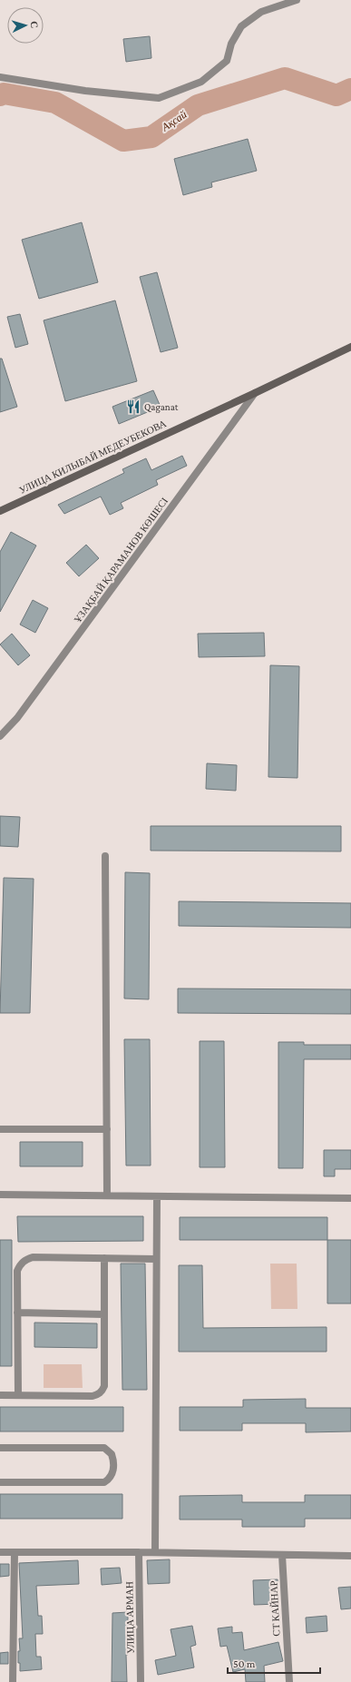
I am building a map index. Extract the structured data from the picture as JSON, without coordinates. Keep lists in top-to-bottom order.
{
  "streets": {
    "main road": ["УЛИЦА КИЛЫБАЙ МЕДЕУБЕКОВА"],
    "street": ["ҰЗАҚБАЙ ҚАРАМАНОВ КӨШЕСІ", "СТ КАЙНАР", "УЛИЦА АРМАН"]
  },
  "crossings": [
    ["УЛИЦА КИЛЫБАЙ МЕДЕУБЕКОВА", "ҰЗАҚБАЙ ҚАРАМАНОВ КӨШЕСІ"]
  ],
  "water": ["Ақсай"],
  "places": {
    "restaurant": ["Qaganat"]
  },
  "scale_bar": "50 m",
  "north": "right"
}
